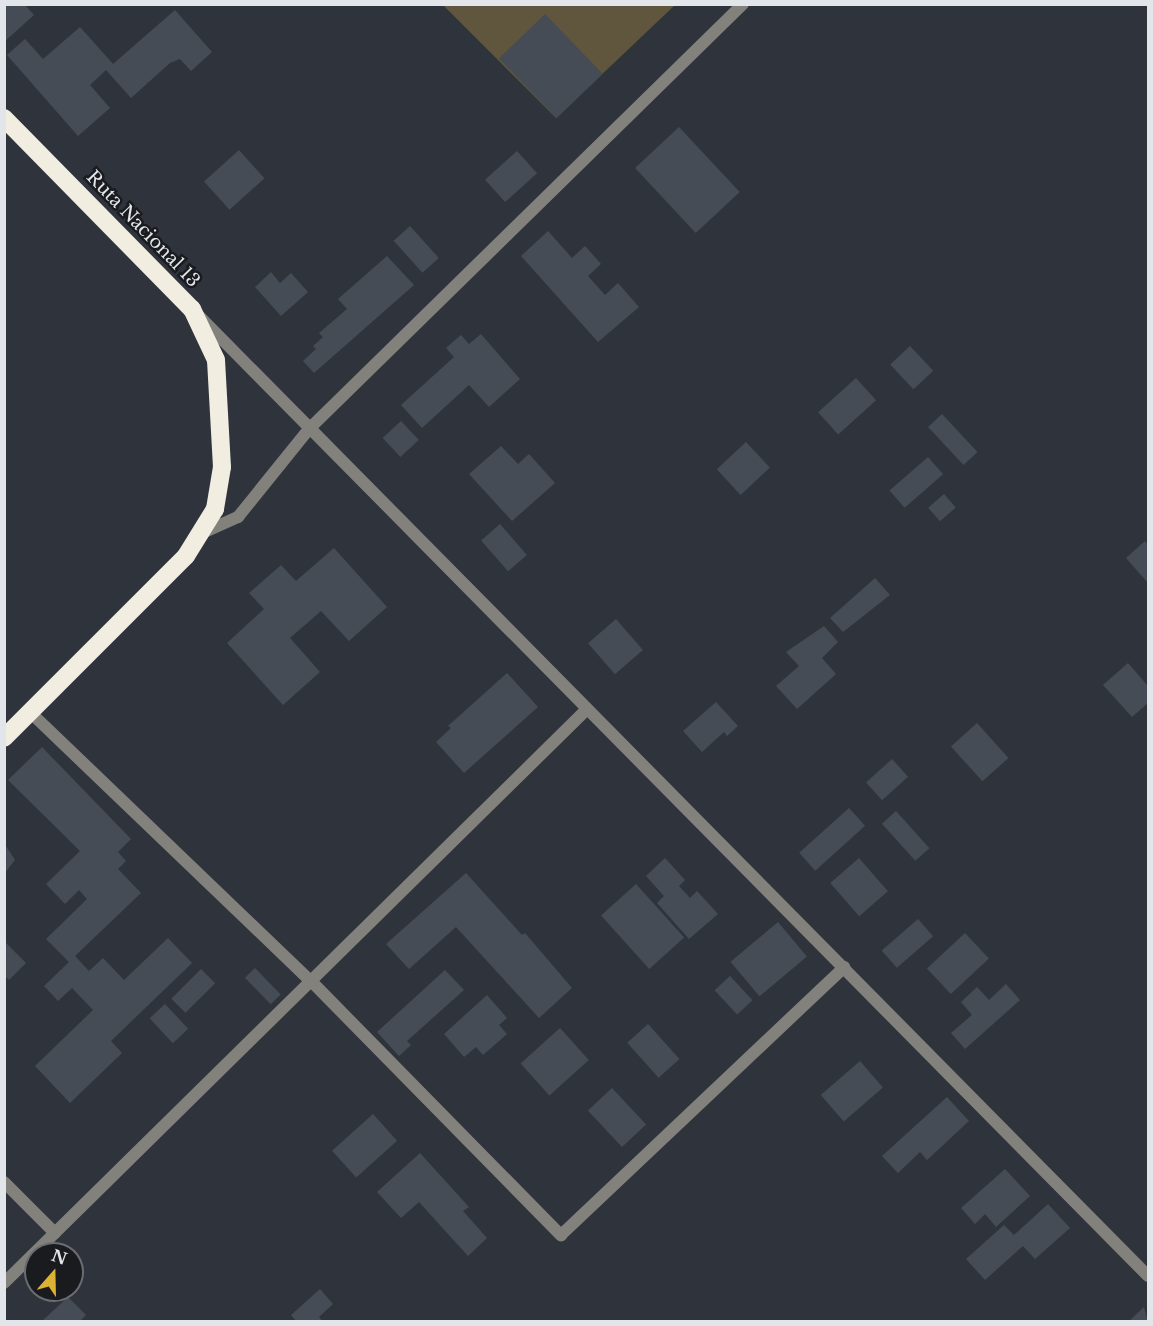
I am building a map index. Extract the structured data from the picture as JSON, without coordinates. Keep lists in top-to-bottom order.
{
  "streets": {
    "highway": ["Ruta Nacional 13"]
  },
  "north": "top"
}
